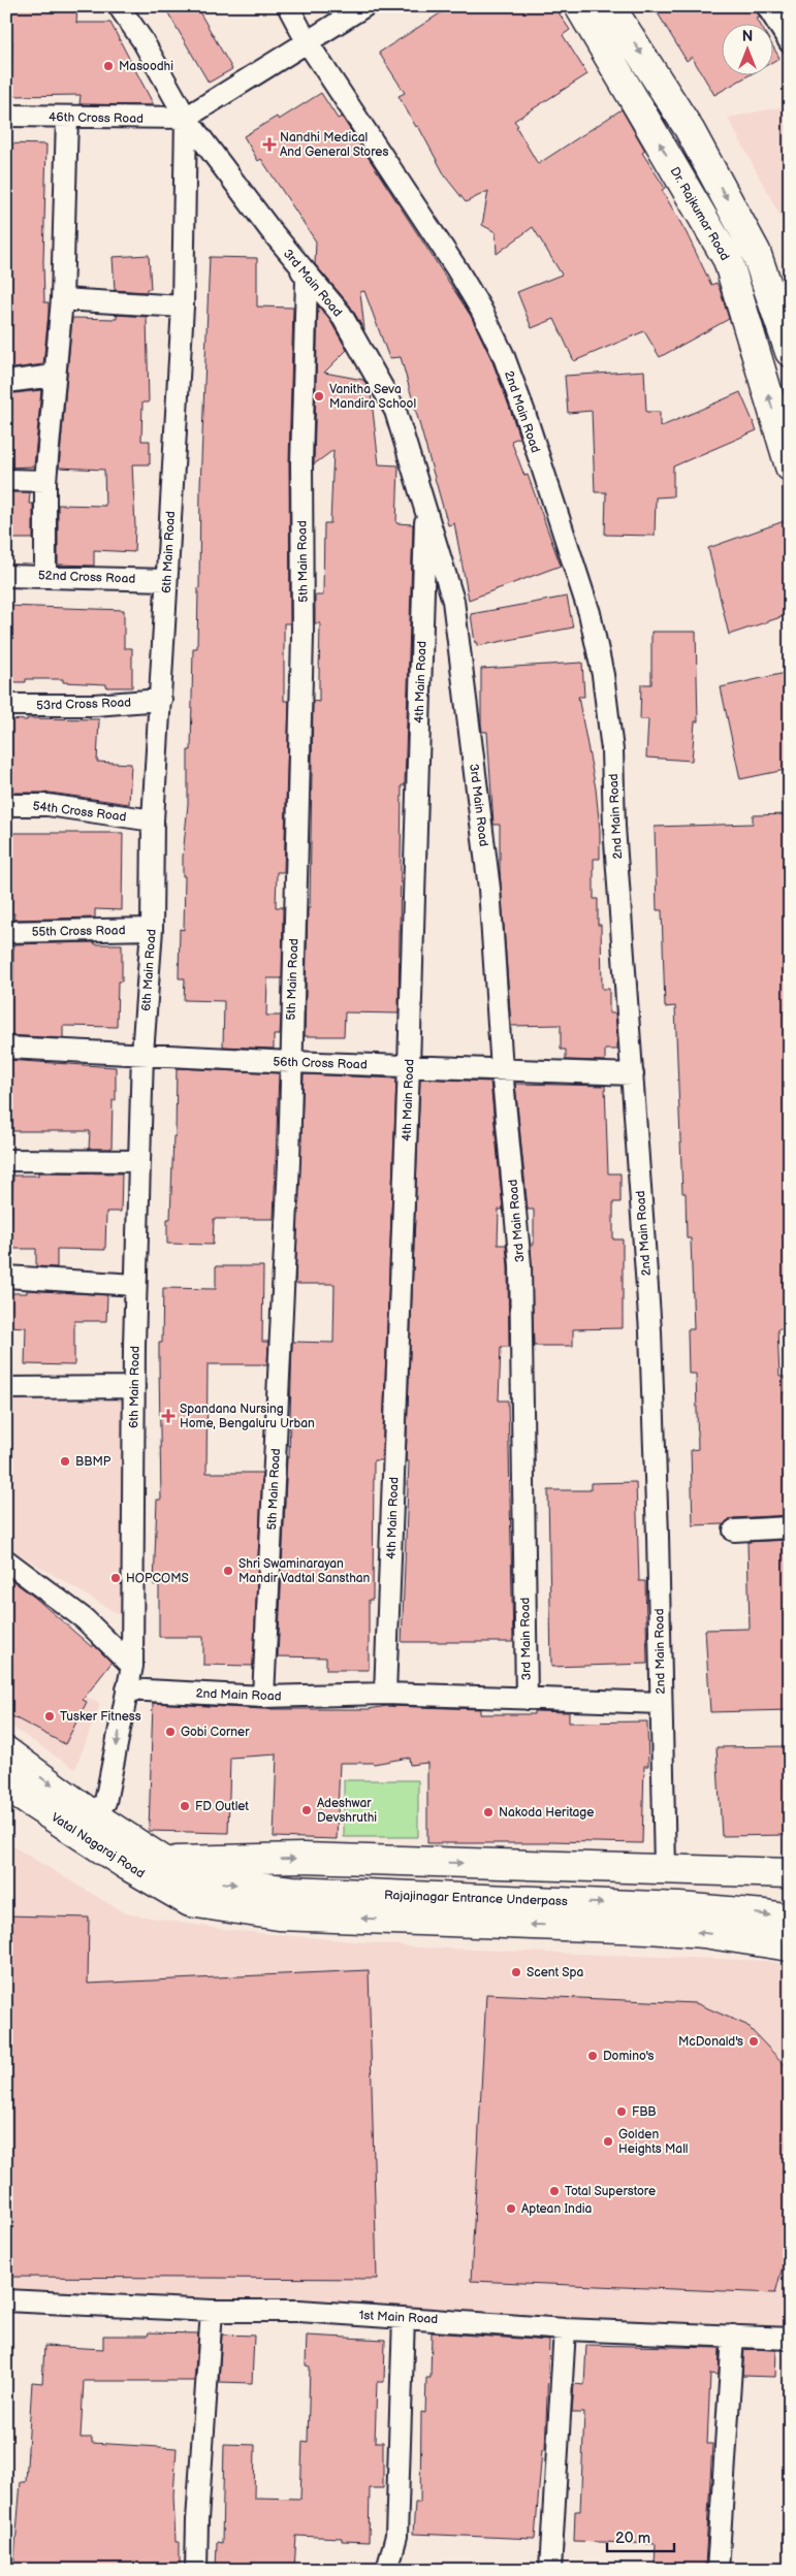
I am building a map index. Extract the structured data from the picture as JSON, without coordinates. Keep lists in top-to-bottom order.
{
  "streets": {
    "main road": ["Dr. Rajkumar Road", "Vatal Nagaraj Road", "Rajajinagar Entrance Underpass"],
    "street": [
      "46th Cross Road",
      "3rd Main Road",
      "2nd Main Road",
      "6th Main Road",
      "5th Main Road",
      "52nd Cross Road",
      "4th Main Road",
      "53rd Cross Road",
      "54th Cross Road",
      "55th Cross Road",
      "56th Cross Road",
      "1st Main Road"
    ]
  },
  "crossings": [
    ["46th Cross Road", "3rd Main Road"],
    ["46th Cross Road", "6th Main Road"],
    ["3rd Main Road", "2nd Main Road"],
    ["3rd Main Road", "6th Main Road"],
    ["3rd Main Road", "5th Main Road"],
    ["3rd Main Road", "4th Main Road"],
    ["3rd Main Road", "56th Cross Road"],
    ["2nd Main Road", "6th Main Road"],
    ["2nd Main Road", "5th Main Road"],
    ["2nd Main Road", "4th Main Road"],
    ["2nd Main Road", "56th Cross Road"],
    ["6th Main Road", "52nd Cross Road"],
    ["6th Main Road", "53rd Cross Road"],
    ["6th Main Road", "54th Cross Road"],
    ["6th Main Road", "55th Cross Road"],
    ["6th Main Road", "56th Cross Road"],
    ["6th Main Road", "Vatal Nagaraj Road"],
    ["5th Main Road", "56th Cross Road"],
    ["4th Main Road", "56th Cross Road"],
    ["Vatal Nagaraj Road", "Rajajinagar Entrance Underpass"]
  ],
  "places": {
    "other": [
      "Masoodhi",
      "Vanitha Seva Mandira School",
      "BBMP",
      "Shri Swaminarayan Mandir Vadtal Sansthan",
      "HOPCOMS",
      "Tusker Fitness",
      "Gobi Corner",
      "FD Outlet",
      "Adeshwar Devshruthi",
      "Nakoda Heritage",
      "Scent Spa",
      "McDonald's",
      "Domino's",
      "FBB",
      "Golden Heights Mall",
      "Total Superstore",
      "Aptean India"
    ],
    "health": ["Nandhi Medical And General Stores", "Spandana Nursing Home, Bengaluru Urban"]
  },
  "scale_bar": "20 m",
  "north": "top"
}
